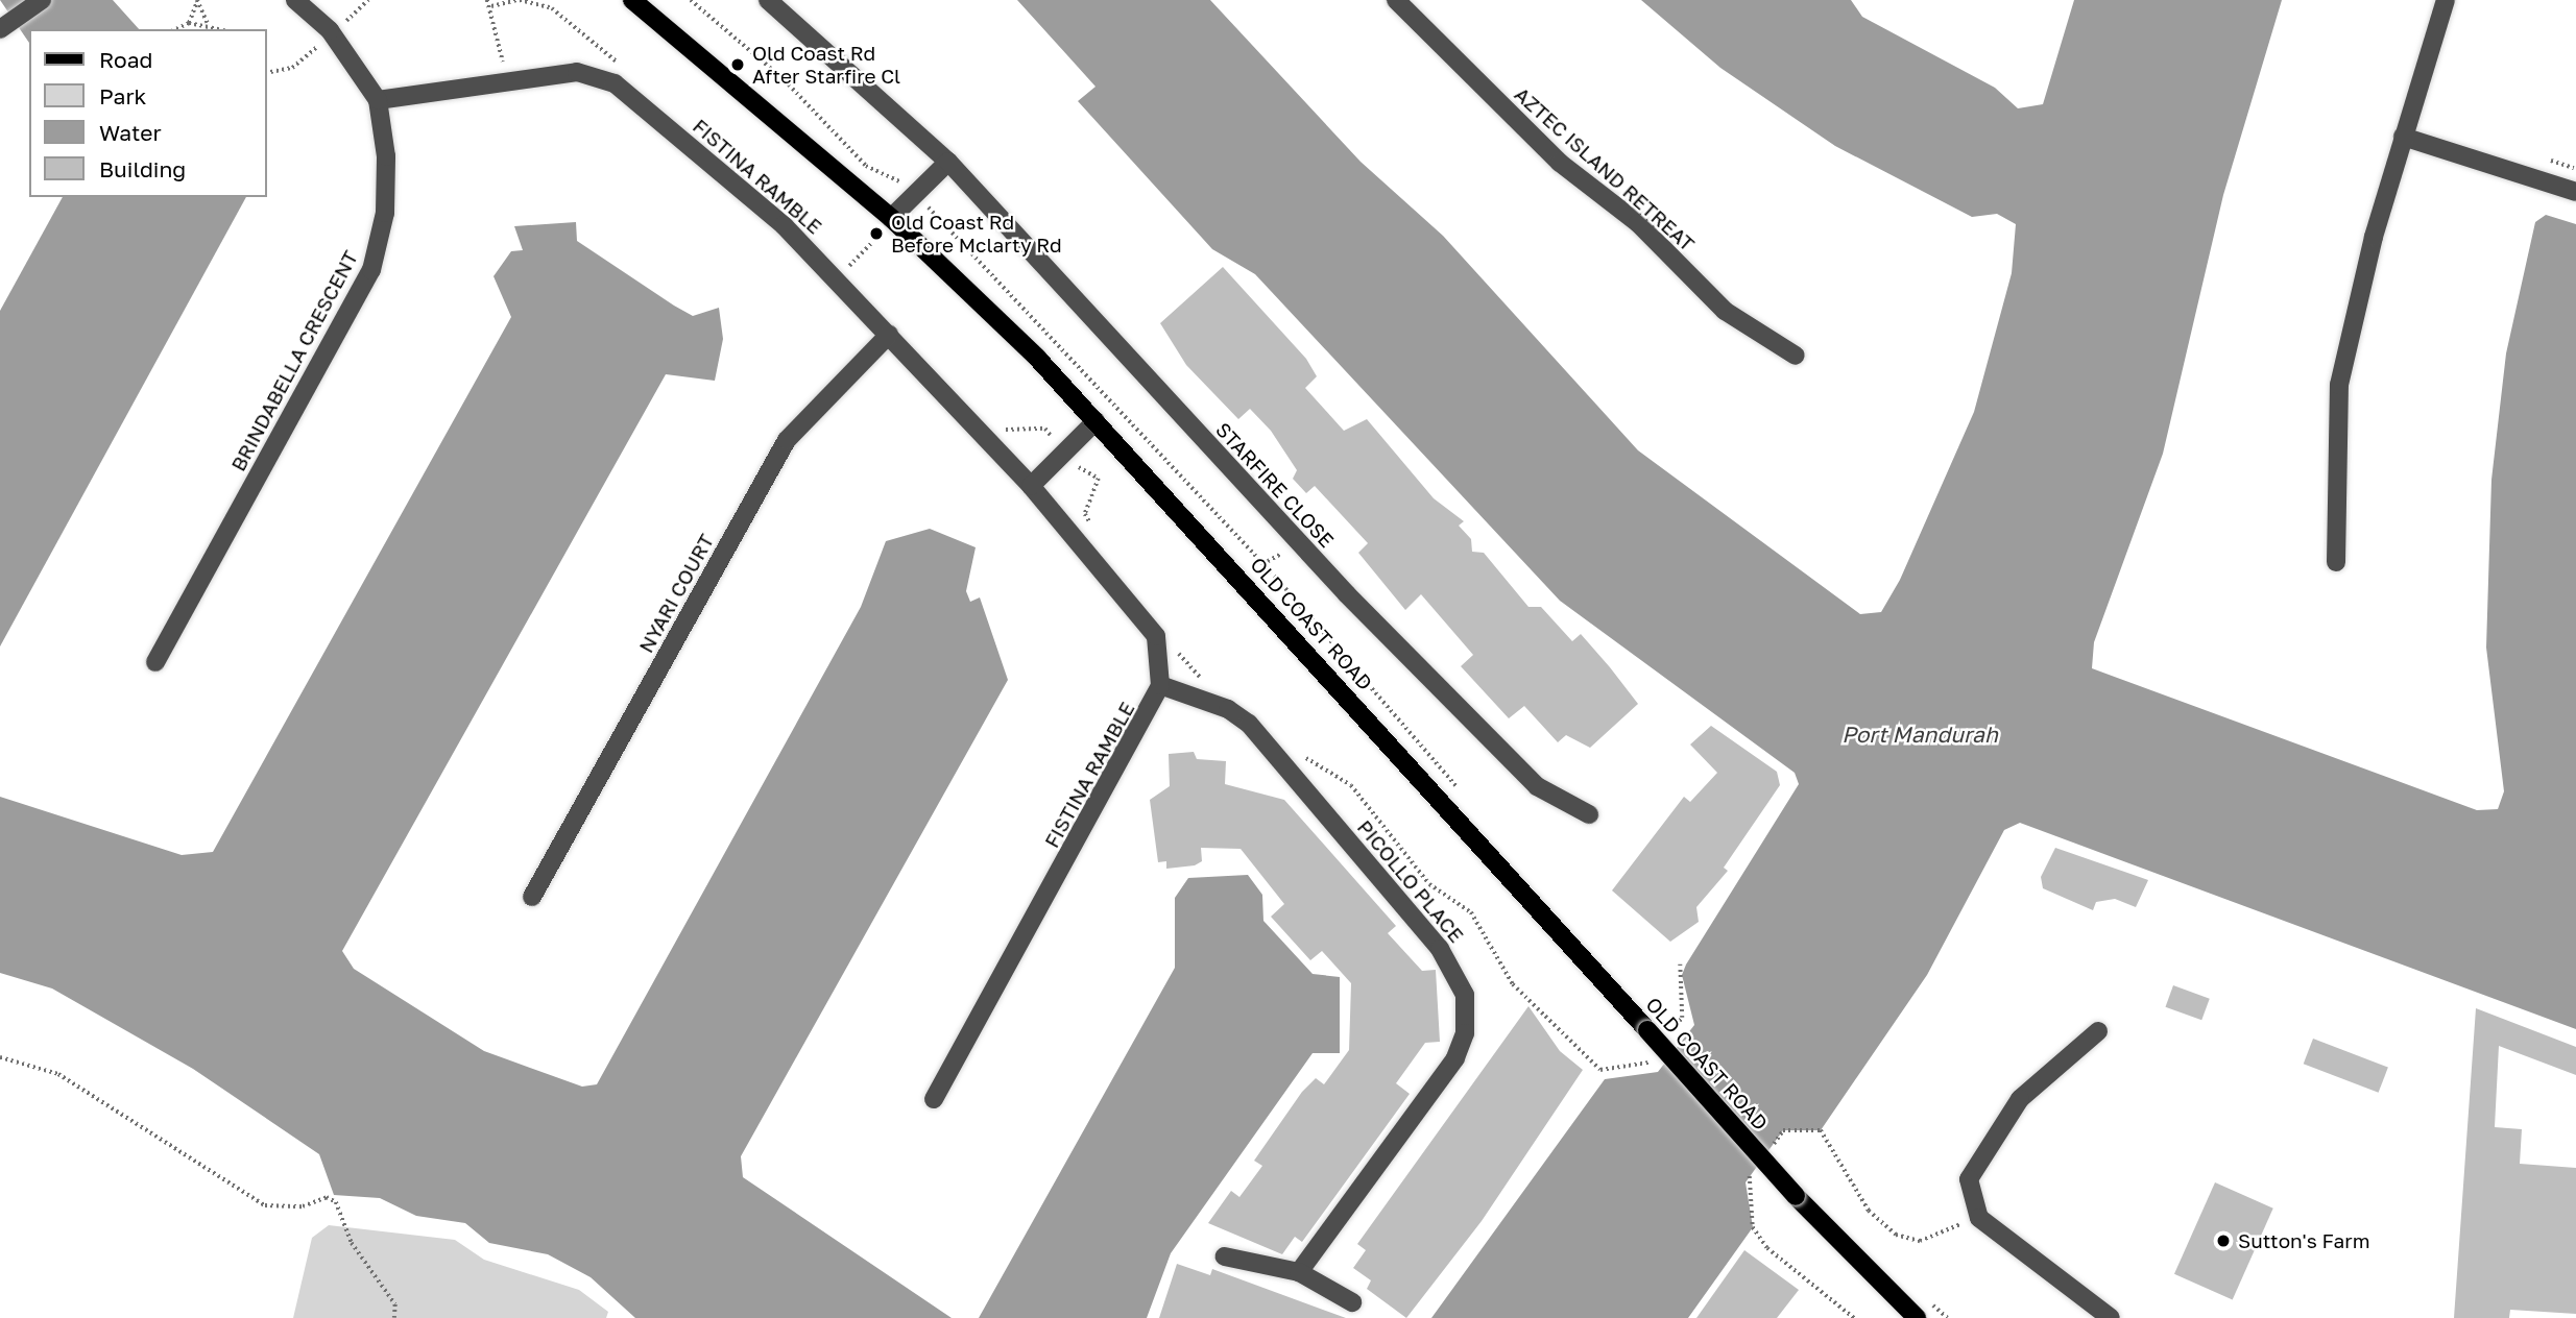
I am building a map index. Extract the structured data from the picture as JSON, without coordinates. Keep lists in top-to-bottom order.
{
  "streets": {
    "main road": ["OLD COAST ROAD"],
    "street": [
      "AZTEC ISLAND RETREAT",
      "FISTINA RAMBLE",
      "BRINDABELLA CRESCENT",
      "STARFIRE CLOSE",
      "NYARI COURT",
      "PICOLLO PLACE"
    ]
  },
  "crossings": [
    ["FISTINA RAMBLE", "BRINDABELLA CRESCENT"],
    ["FISTINA RAMBLE", "NYARI COURT"],
    ["FISTINA RAMBLE", "PICOLLO PLACE"]
  ],
  "water": ["Port Mandurah"],
  "places": ["Old Coast Rd After Starfire Cl", "Old Coast Rd Before Mclarty Rd", "Sutton's Farm"],
  "legend": [
    "Road",
    "Park",
    "Water",
    "Building"
  ]
}
